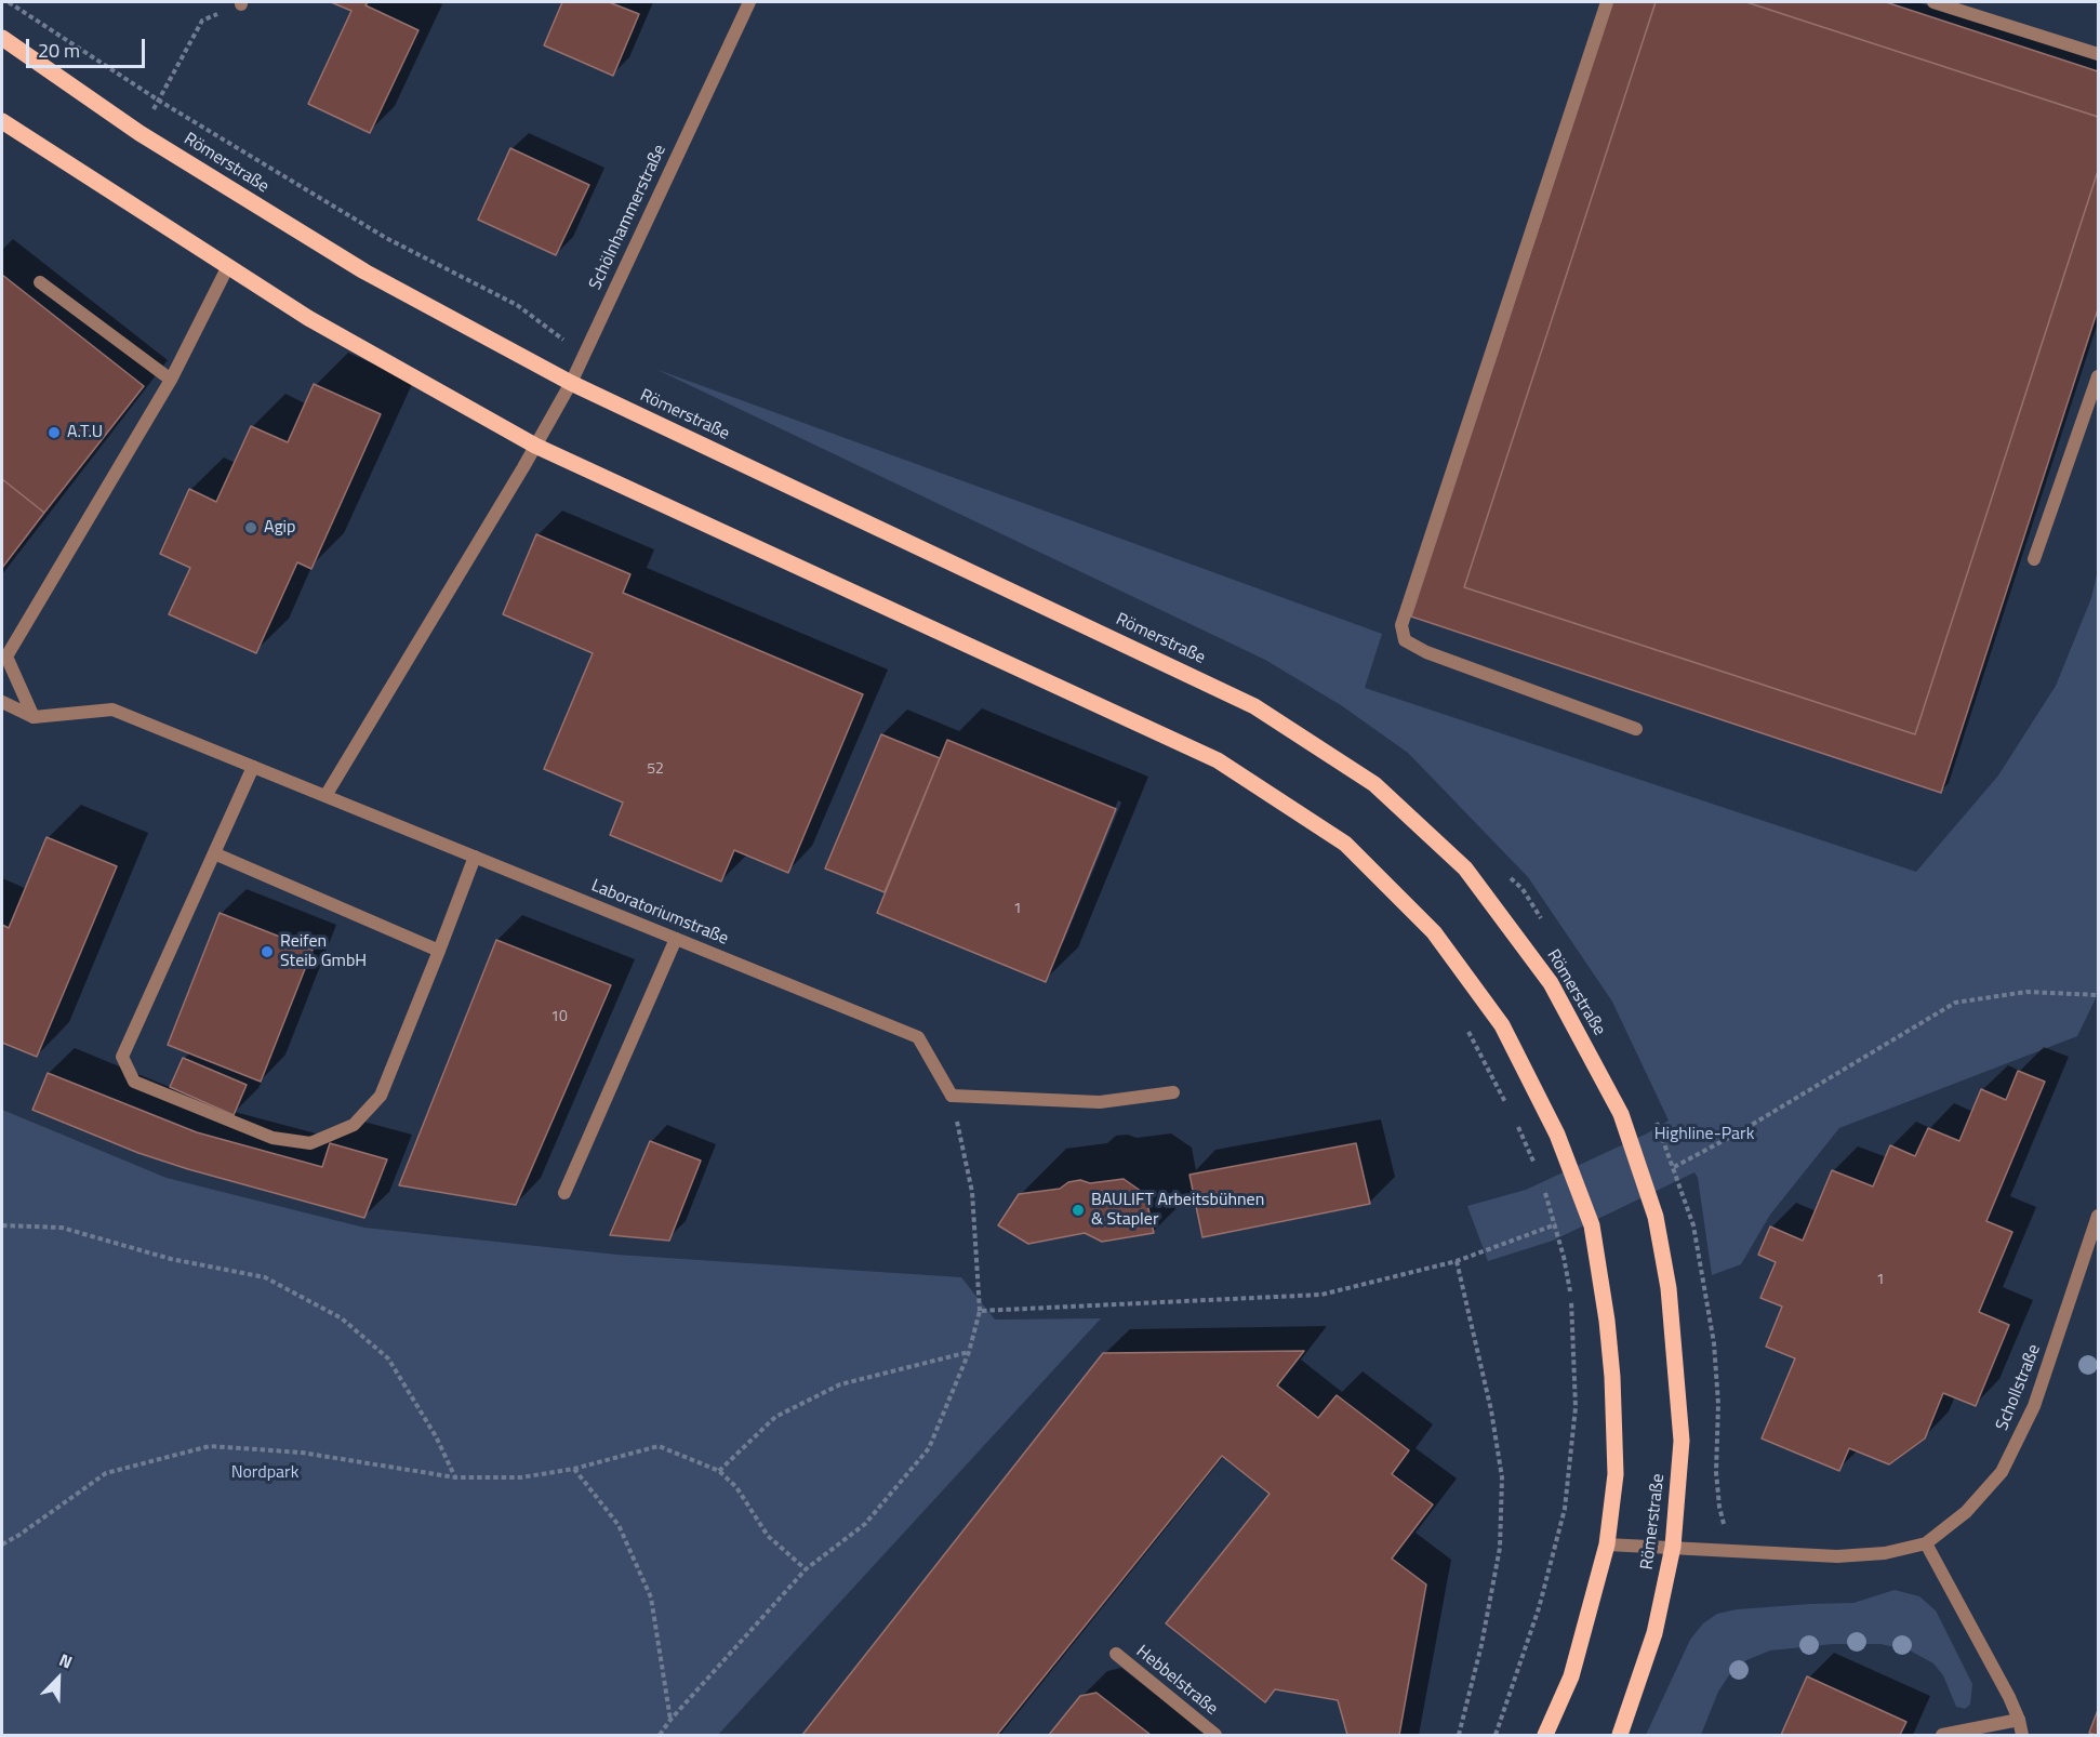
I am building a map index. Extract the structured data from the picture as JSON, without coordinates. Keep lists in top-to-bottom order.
{
  "streets": {
    "main road": ["Römerstraße"],
    "street": [
      "Schölnhammerstraße",
      "Laboratoriumstraße",
      "Schollstraße",
      "Hebbelstraße"
    ]
  },
  "crossings": [
    ["Römerstraße", "Schölnhammerstraße"],
    ["Römerstraße", "Schollstraße"]
  ],
  "parks": ["Highline-Park", "Nordpark"],
  "places": [
    "A.T.U",
    "Agip",
    "Reifen Steib GmbH",
    "BAULIFT Arbeitsbühnen & Stapler"
  ],
  "house_numbers": [
    "52",
    "1",
    "10",
    "1"
  ],
  "scale_bar": "20 m",
  "north": "top right"
}
